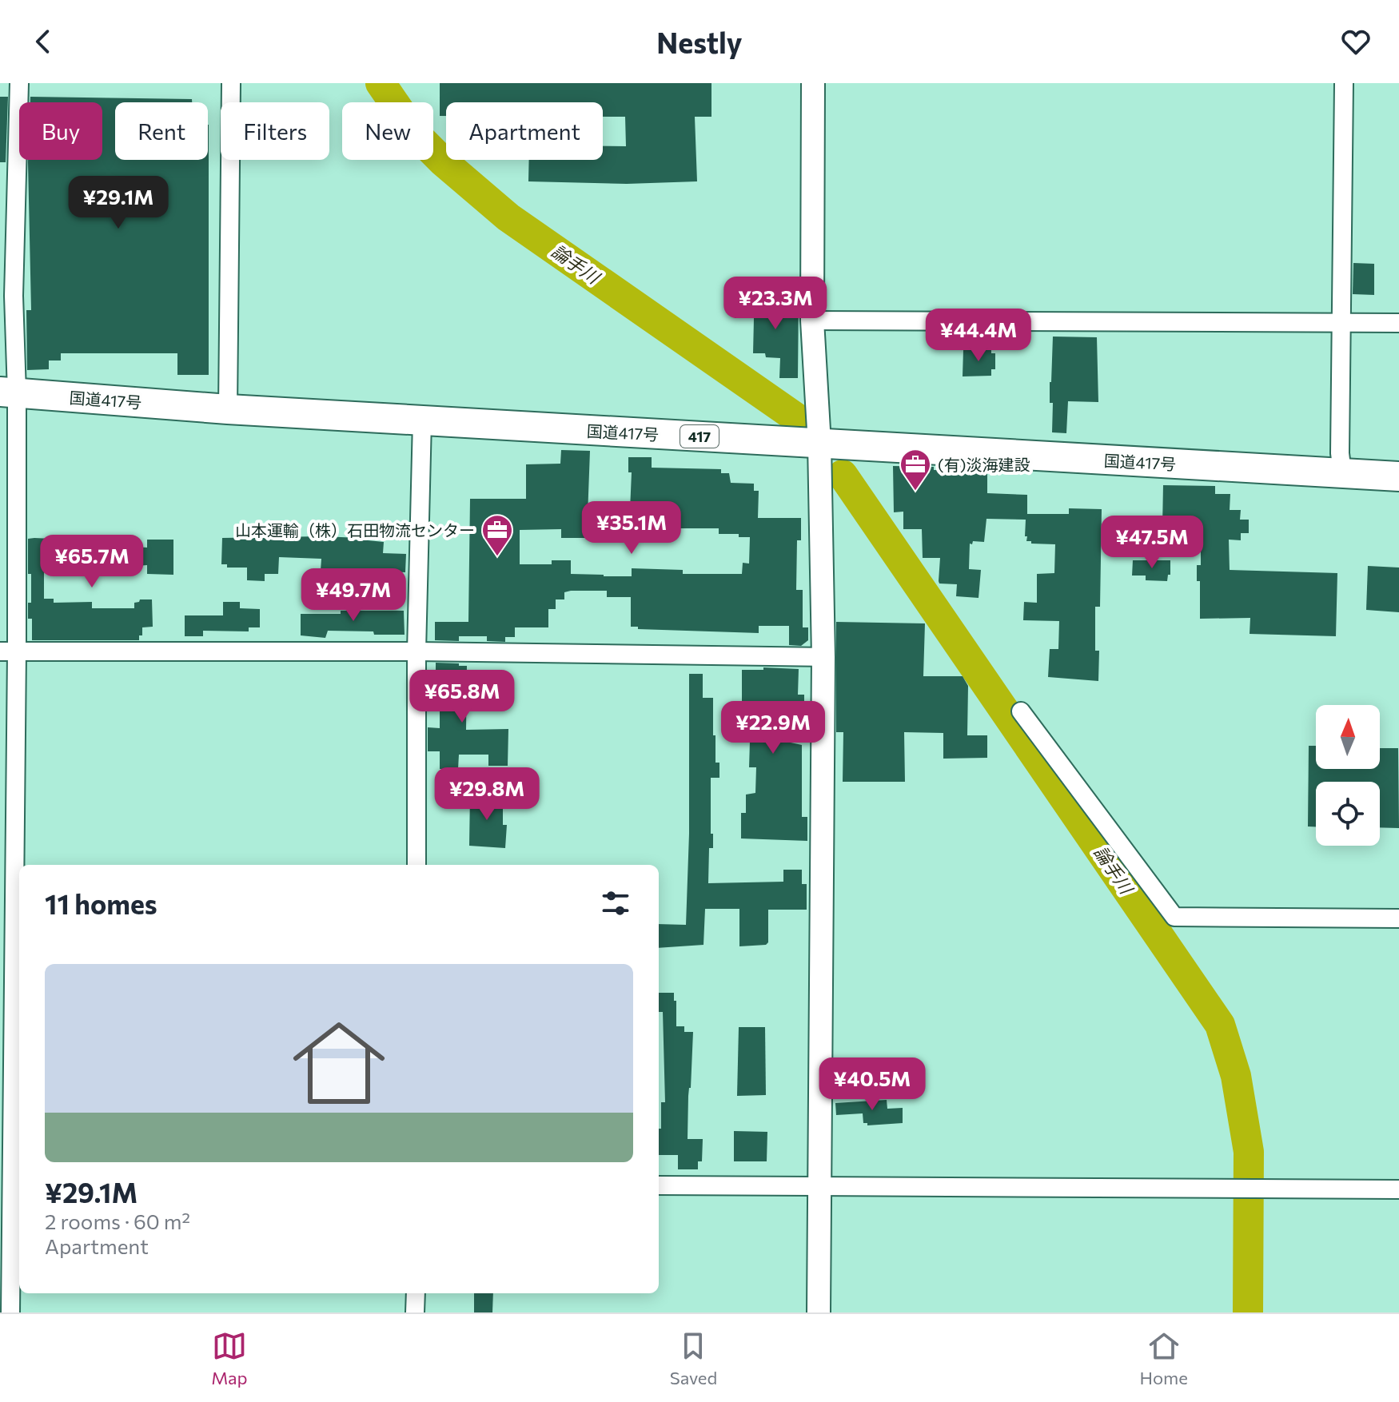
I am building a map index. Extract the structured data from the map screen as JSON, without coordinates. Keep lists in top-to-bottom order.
{
  "streets": {
    "highway": ["国道417号", "417"]
  },
  "water": ["論手川"],
  "places": {
    "office": ["(有)淡海建設", "山本運輸（株）石田物流センター"]
  },
  "north": "top",
  "page": {
    "header": "Nestly",
    "chip": [
      "Buy",
      "Rent",
      "Filters",
      "New",
      "Apartment"
    ],
    "price": [
      "¥29.1M",
      "¥23.3M",
      "¥44.4M",
      "¥35.1M",
      "¥47.5M",
      "¥65.7M",
      "¥49.7M",
      "¥65.8M",
      "¥22.9M",
      "¥29.8M",
      "¥40.5M"
    ],
    "heading": "11 homes",
    "list": [
      {
        "name": "¥29.1M",
        "note": "2 rooms · 60 m² · Apartment"
      }
    ],
    "tabs": ["Map", "Saved", "Home"]
  }
}
